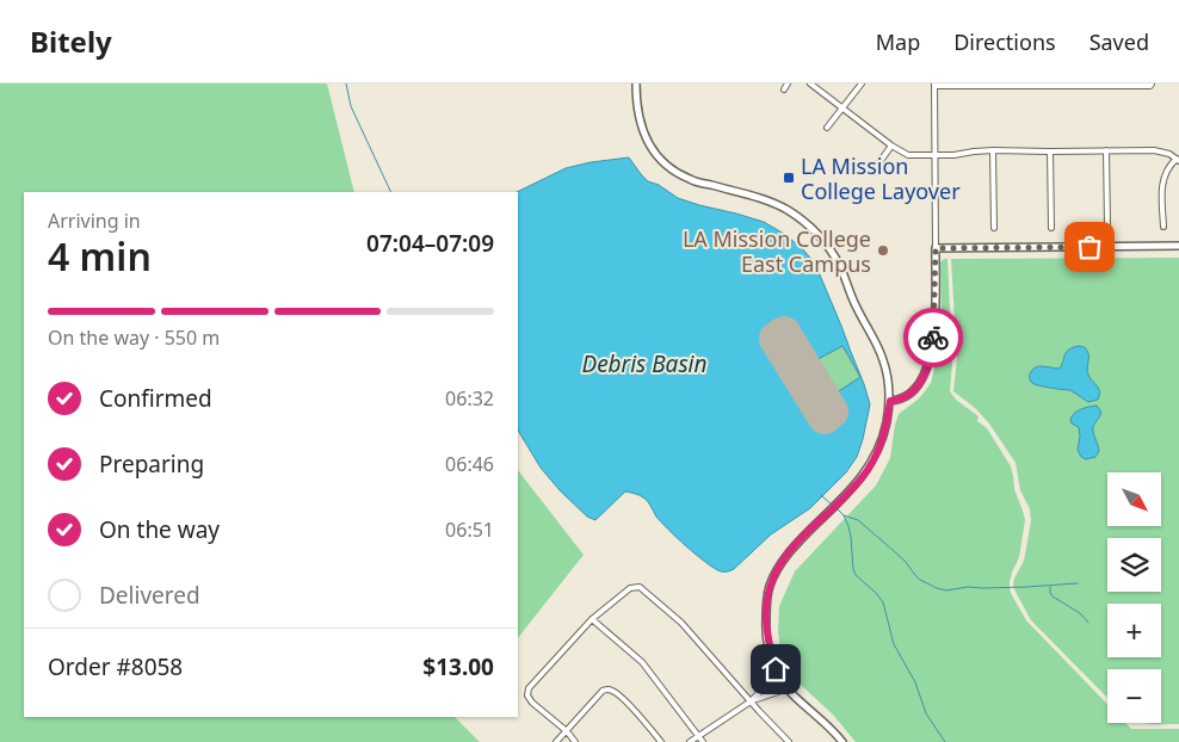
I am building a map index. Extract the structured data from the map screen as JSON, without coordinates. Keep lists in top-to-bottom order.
{
  "water": ["Debris Basin"],
  "places": {
    "transit": ["LA Mission College Layover"],
    "other": ["LA Mission College East Campus"]
  },
  "north": "bottom right",
  "page": {
    "header": "Bitely",
    "nav": ["Map", "Directions", "Saved"],
    "heading": ["4 min", "Arriving in", "07:04–07:09"],
    "panel": ["Order #8058", "$13.00"],
    "bar": "On the way · 550 m",
    "list": [
      ["Confirmed", "06:32"],
      ["Preparing", "06:46"],
      ["On the way", "06:51"],
      "Delivered"
    ],
    "map_buttons": ["+", "−"]
  }
}
